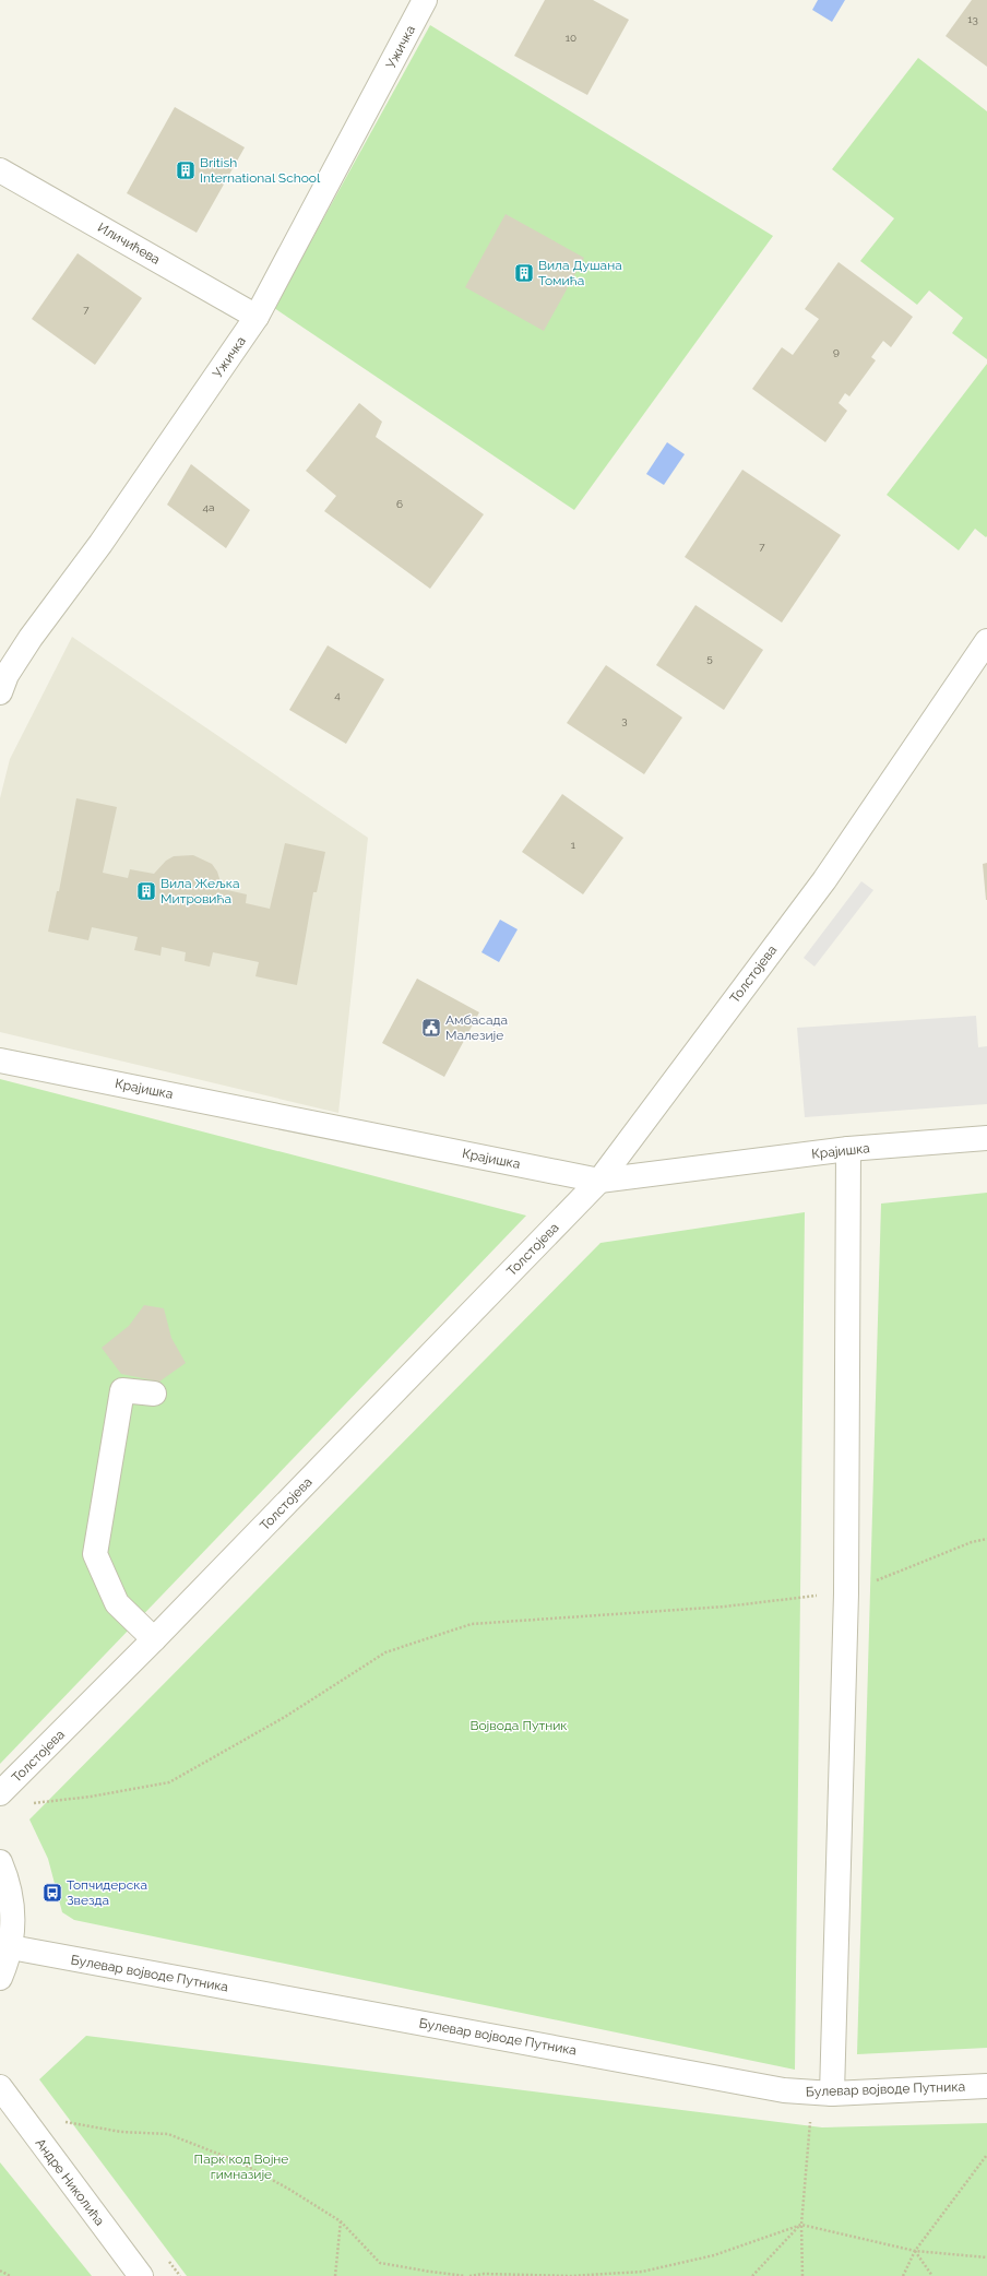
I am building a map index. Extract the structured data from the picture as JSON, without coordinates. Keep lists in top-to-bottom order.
{
  "streets": {
    "street": [
      "Ужичка",
      "Иличићева",
      "Толстојева",
      "Крајишка",
      "Булевар војводе Путника",
      "Андре Николића"
    ]
  },
  "crossings": [
    ["Ужичка", "Иличићева"],
    ["Толстојева", "Крајишка"]
  ],
  "parks": ["Војвода Путник", "Парк код Војне гимназије"],
  "places": {
    "building": ["British International School", "Вила Душана Томића", "Вила Жељка Митровића"],
    "public building": ["Амбасада Малезије"],
    "bus stop": ["Топчидерска Звезда"]
  },
  "house_numbers": [
    "13",
    "10",
    "7",
    "9",
    "6",
    "4a",
    "7",
    "5",
    "4",
    "3",
    "1"
  ]
}
